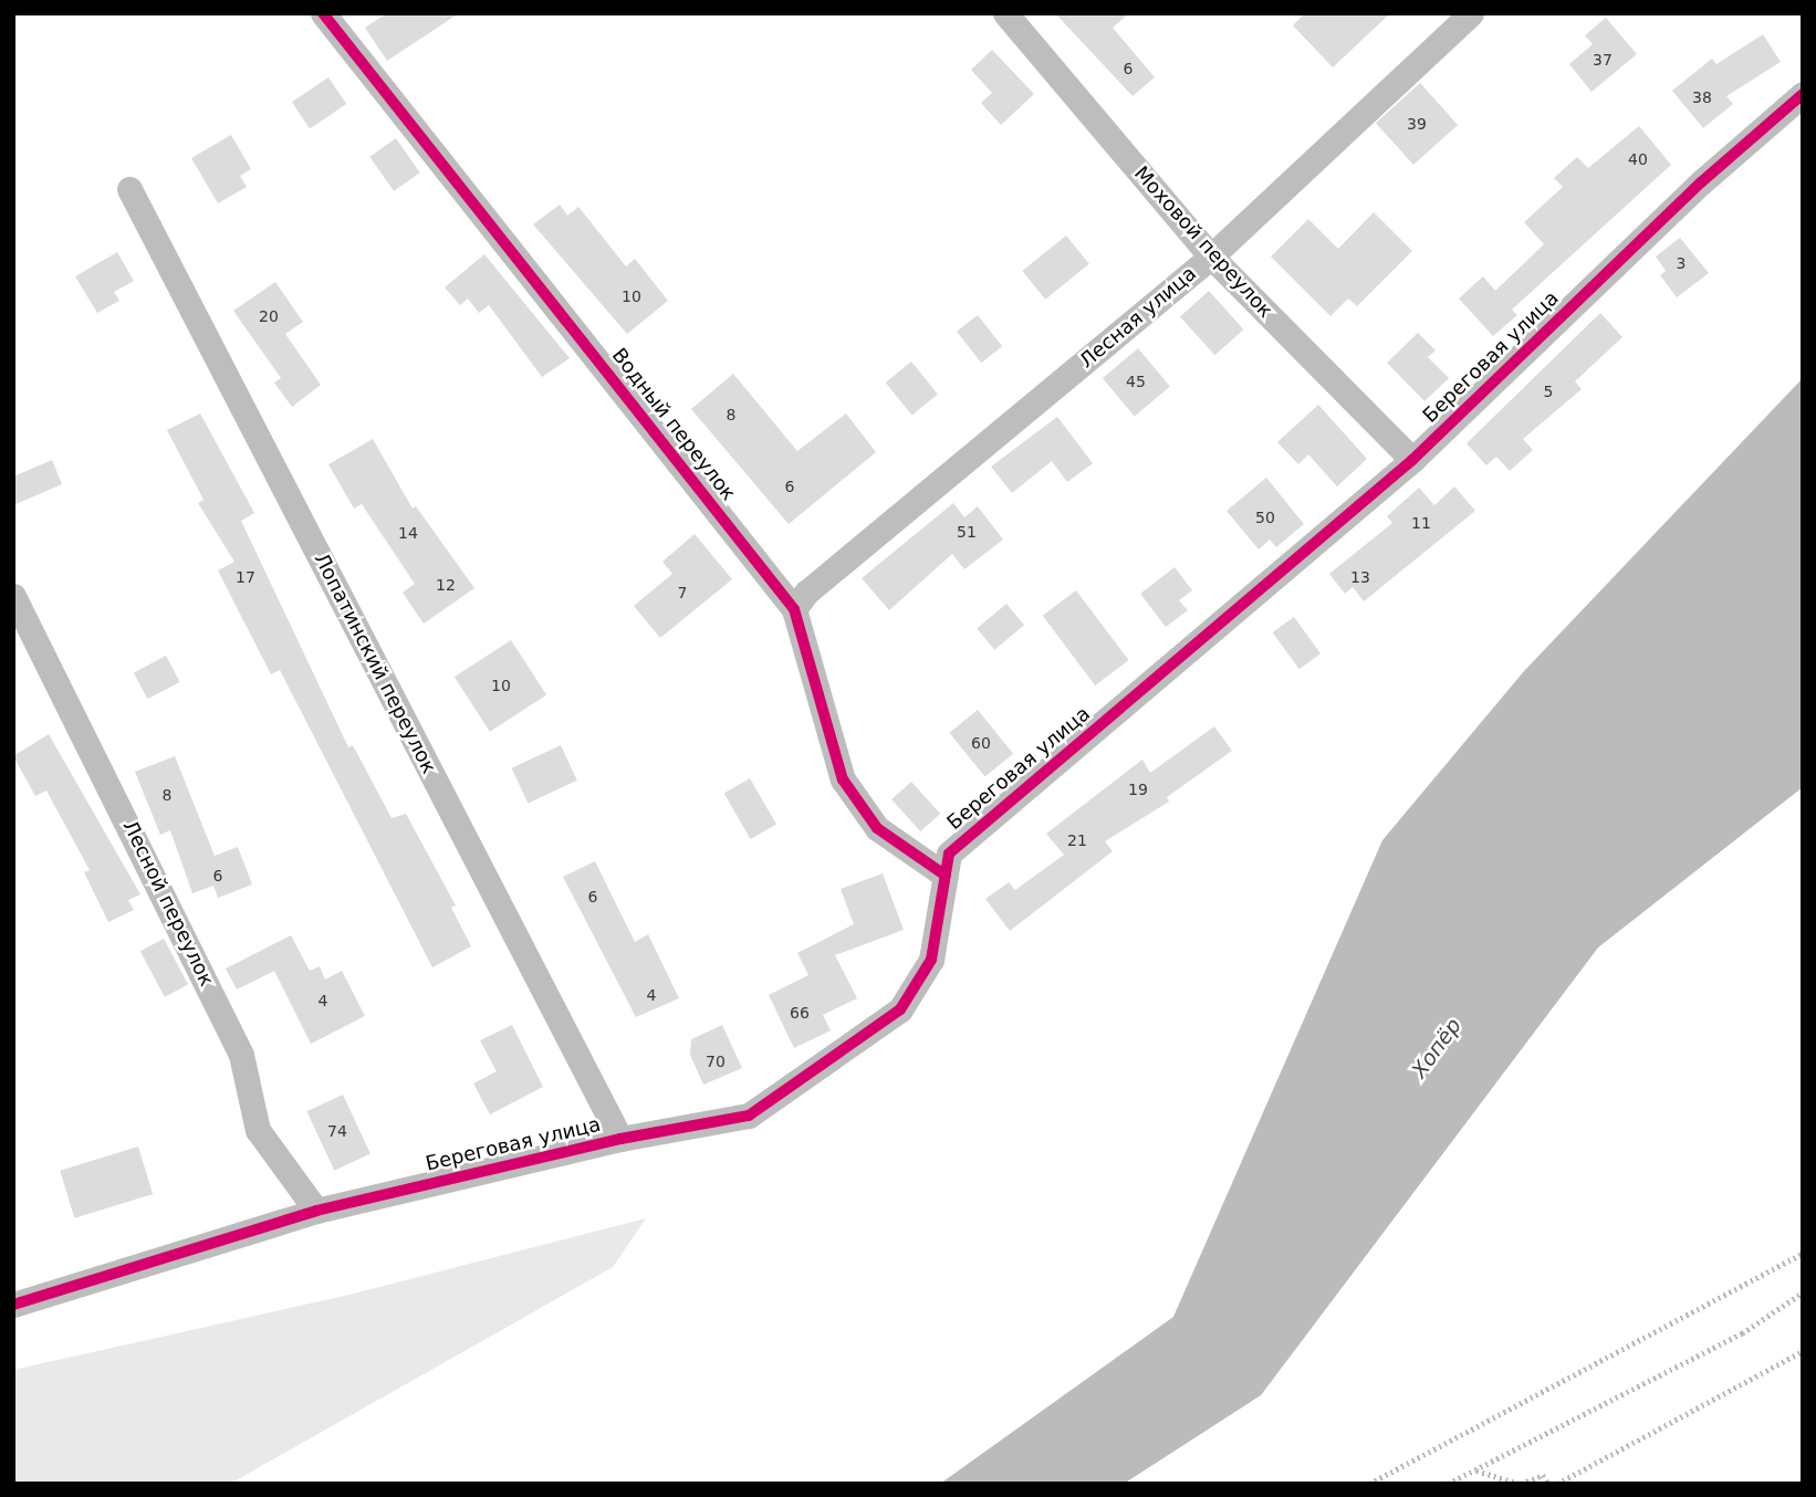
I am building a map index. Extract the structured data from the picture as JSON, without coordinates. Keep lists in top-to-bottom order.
{
  "streets": {
    "street": [
      "Моховой переулок",
      "Лесная улица",
      "Береговая улица",
      "Водный переулок",
      "Лопатинский переулок",
      "Лесной переулок"
    ]
  },
  "crossings": [
    ["Моховой переулок", "Лесная улица"],
    ["Моховой переулок", "Береговая улица"],
    ["Лесная улица", "Водный переулок"],
    ["Береговая улица", "Водный переулок"],
    ["Береговая улица", "Лопатинский переулок"],
    ["Береговая улица", "Лесной переулок"]
  ],
  "water": ["Хопёр"],
  "house_numbers": [
    "37",
    "6",
    "38",
    "39",
    "40",
    "3",
    "10",
    "20",
    "45",
    "5",
    "8",
    "6",
    "50",
    "11",
    "51",
    "14",
    "17",
    "13",
    "12",
    "7",
    "10",
    "60",
    "19",
    "8",
    "21",
    "6",
    "6",
    "4",
    "4",
    "66",
    "70",
    "74"
  ]
}
